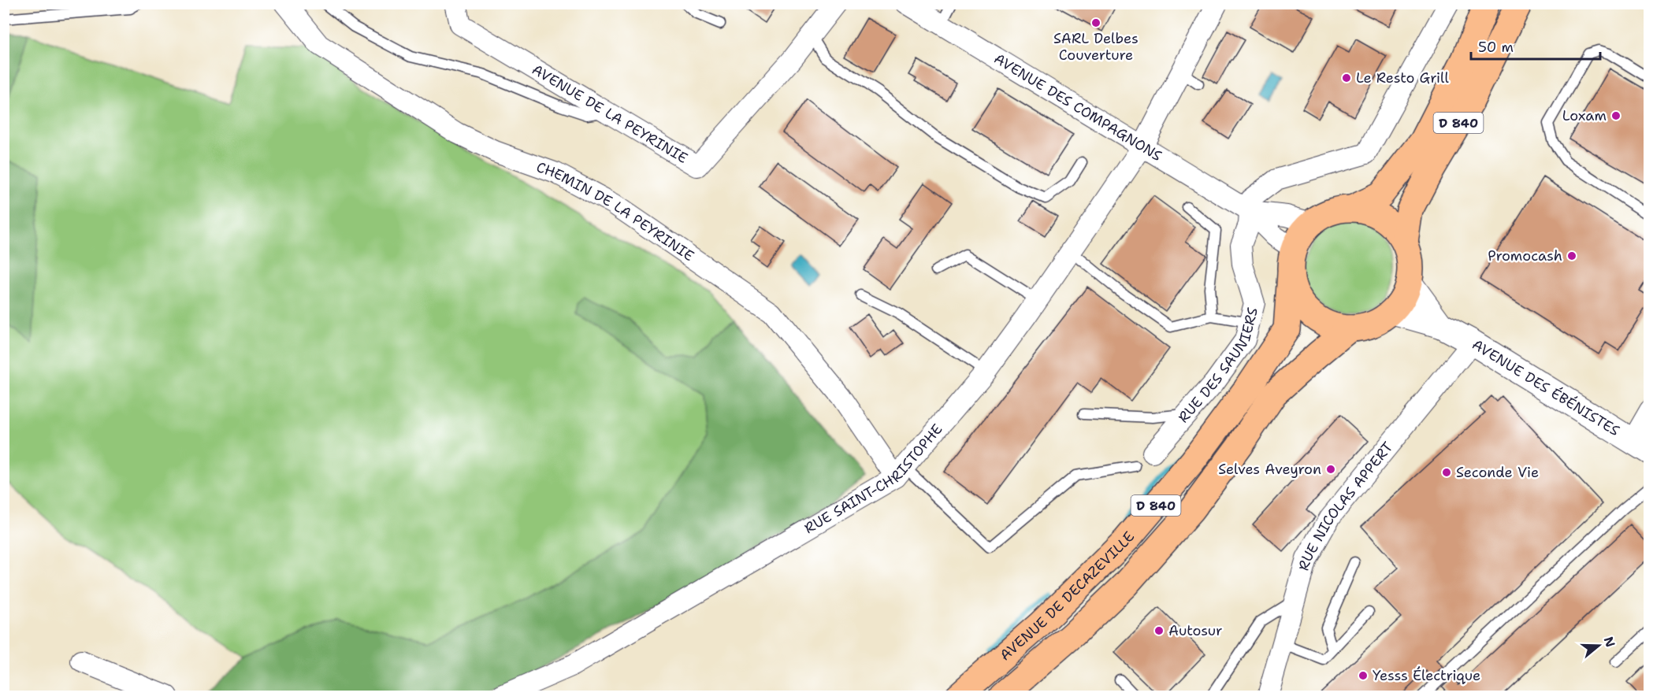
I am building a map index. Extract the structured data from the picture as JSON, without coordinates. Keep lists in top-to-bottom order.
{
  "streets": {
    "main road": ["D 840", "AVENUE DE DECAZEVILLE"],
    "street": [
      "AVENUE DES COMPAGNONS",
      "AVENUE DE LA PEYRINIE",
      "CHEMIN DE LA PEYRINIE",
      "RUE DES SAUNIERS",
      "AVENUE DES ÉBÉNISTES",
      "RUE SAINT-CHRISTOPHE",
      "RUE NICOLAS APPERT"
    ]
  },
  "crossings": [
    ["AVENUE DES COMPAGNONS", "D 840"],
    ["AVENUE DES COMPAGNONS", "RUE DES SAUNIERS"],
    ["AVENUE DES COMPAGNONS", "AVENUE DES ÉBÉNISTES"],
    ["AVENUE DES COMPAGNONS", "RUE SAINT-CHRISTOPHE"],
    ["AVENUE DES COMPAGNONS", "AVENUE DE DECAZEVILLE"],
    ["D 840", "AVENUE DES ÉBÉNISTES"],
    ["D 840", "AVENUE DE DECAZEVILLE"],
    ["CHEMIN DE LA PEYRINIE", "RUE SAINT-CHRISTOPHE"],
    ["AVENUE DES ÉBÉNISTES", "RUE NICOLAS APPERT"],
    ["AVENUE DES ÉBÉNISTES", "AVENUE DE DECAZEVILLE"]
  ],
  "places": [
    "SARL Delbes Couverture",
    "Le Resto Grill",
    "Loxam",
    "Promocash",
    "Selves Aveyron",
    "Seconde Vie",
    "Autosur",
    "Yesss Électrique"
  ],
  "scale_bar": "50 m",
  "north": "right"
}
